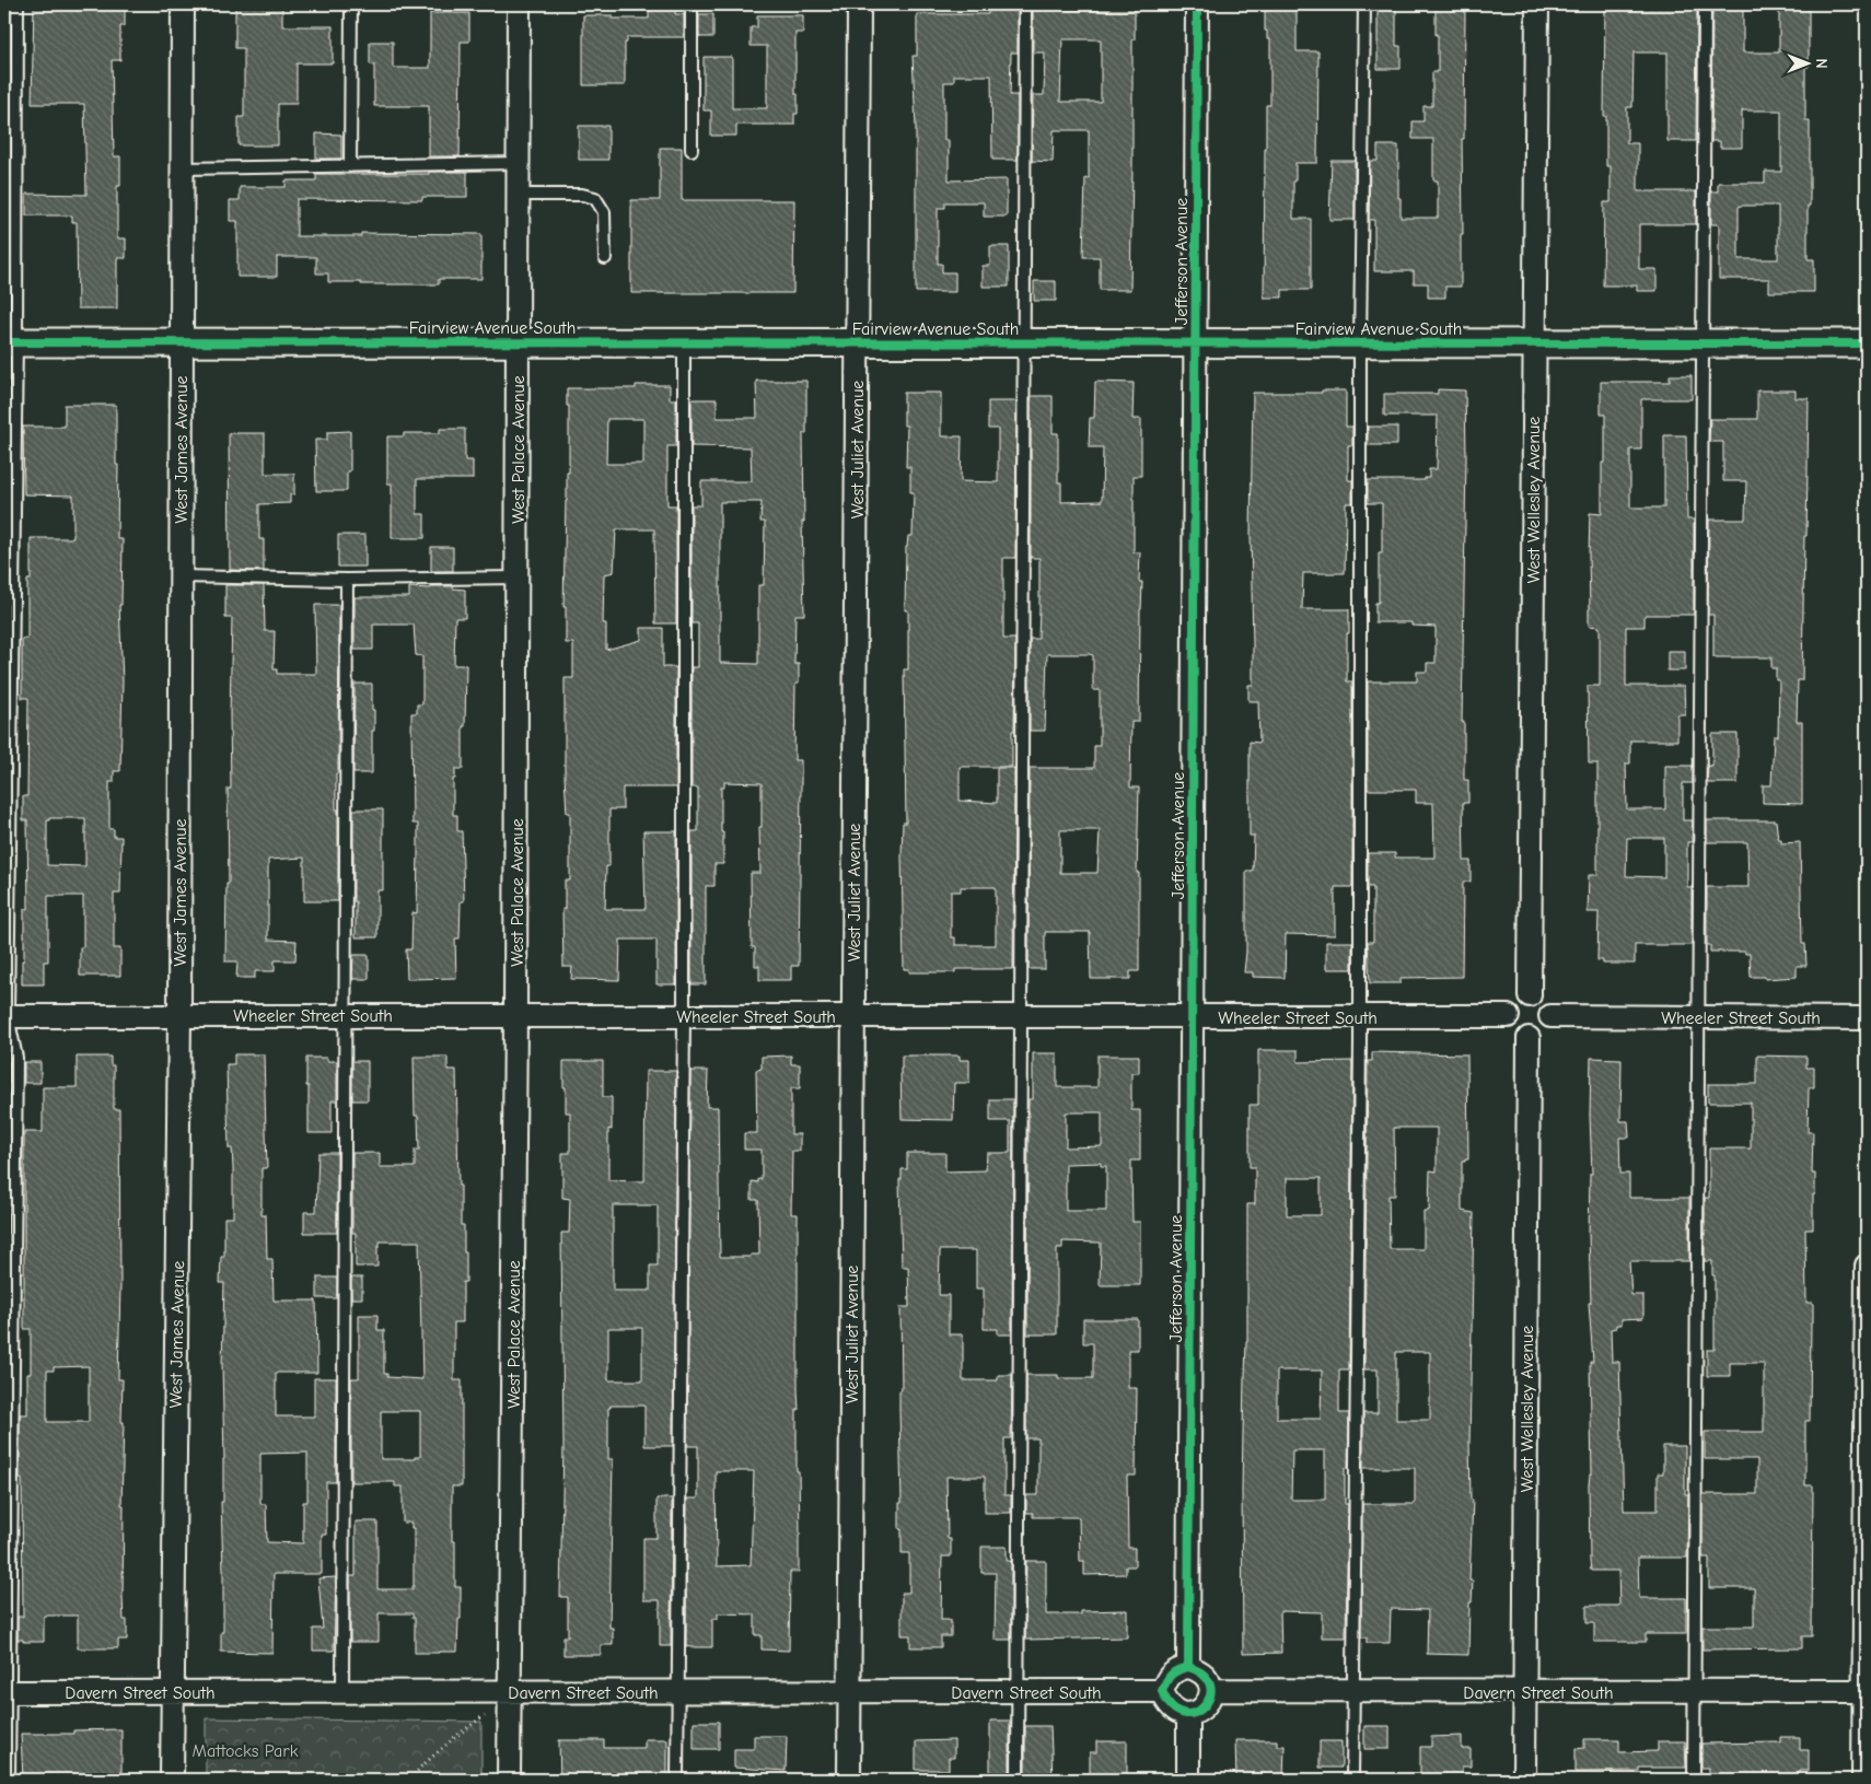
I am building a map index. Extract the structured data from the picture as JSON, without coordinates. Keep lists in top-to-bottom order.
{
  "streets": {
    "street": [
      "Jefferson Avenue",
      "Fairview Avenue South",
      "West James Avenue",
      "West Palace Avenue",
      "West Juliet Avenue",
      "West Wellesley Avenue",
      "Wheeler Street South",
      "Davern Street South"
    ]
  },
  "crossings": [
    ["Jefferson Avenue", "Fairview Avenue South"],
    ["Jefferson Avenue", "Wheeler Street South"],
    ["Jefferson Avenue", "Davern Street South"],
    ["Fairview Avenue South", "West James Avenue"],
    ["Fairview Avenue South", "West Palace Avenue"],
    ["Fairview Avenue South", "West Juliet Avenue"],
    ["Fairview Avenue South", "West Wellesley Avenue"],
    ["West James Avenue", "Wheeler Street South"],
    ["West James Avenue", "Davern Street South"],
    ["West Palace Avenue", "Wheeler Street South"],
    ["West Palace Avenue", "Davern Street South"],
    ["West Juliet Avenue", "Wheeler Street South"],
    ["West Juliet Avenue", "Davern Street South"],
    ["West Wellesley Avenue", "Wheeler Street South"],
    ["West Wellesley Avenue", "Davern Street South"]
  ],
  "parks": ["Mattocks Park"],
  "north": "right"
}
